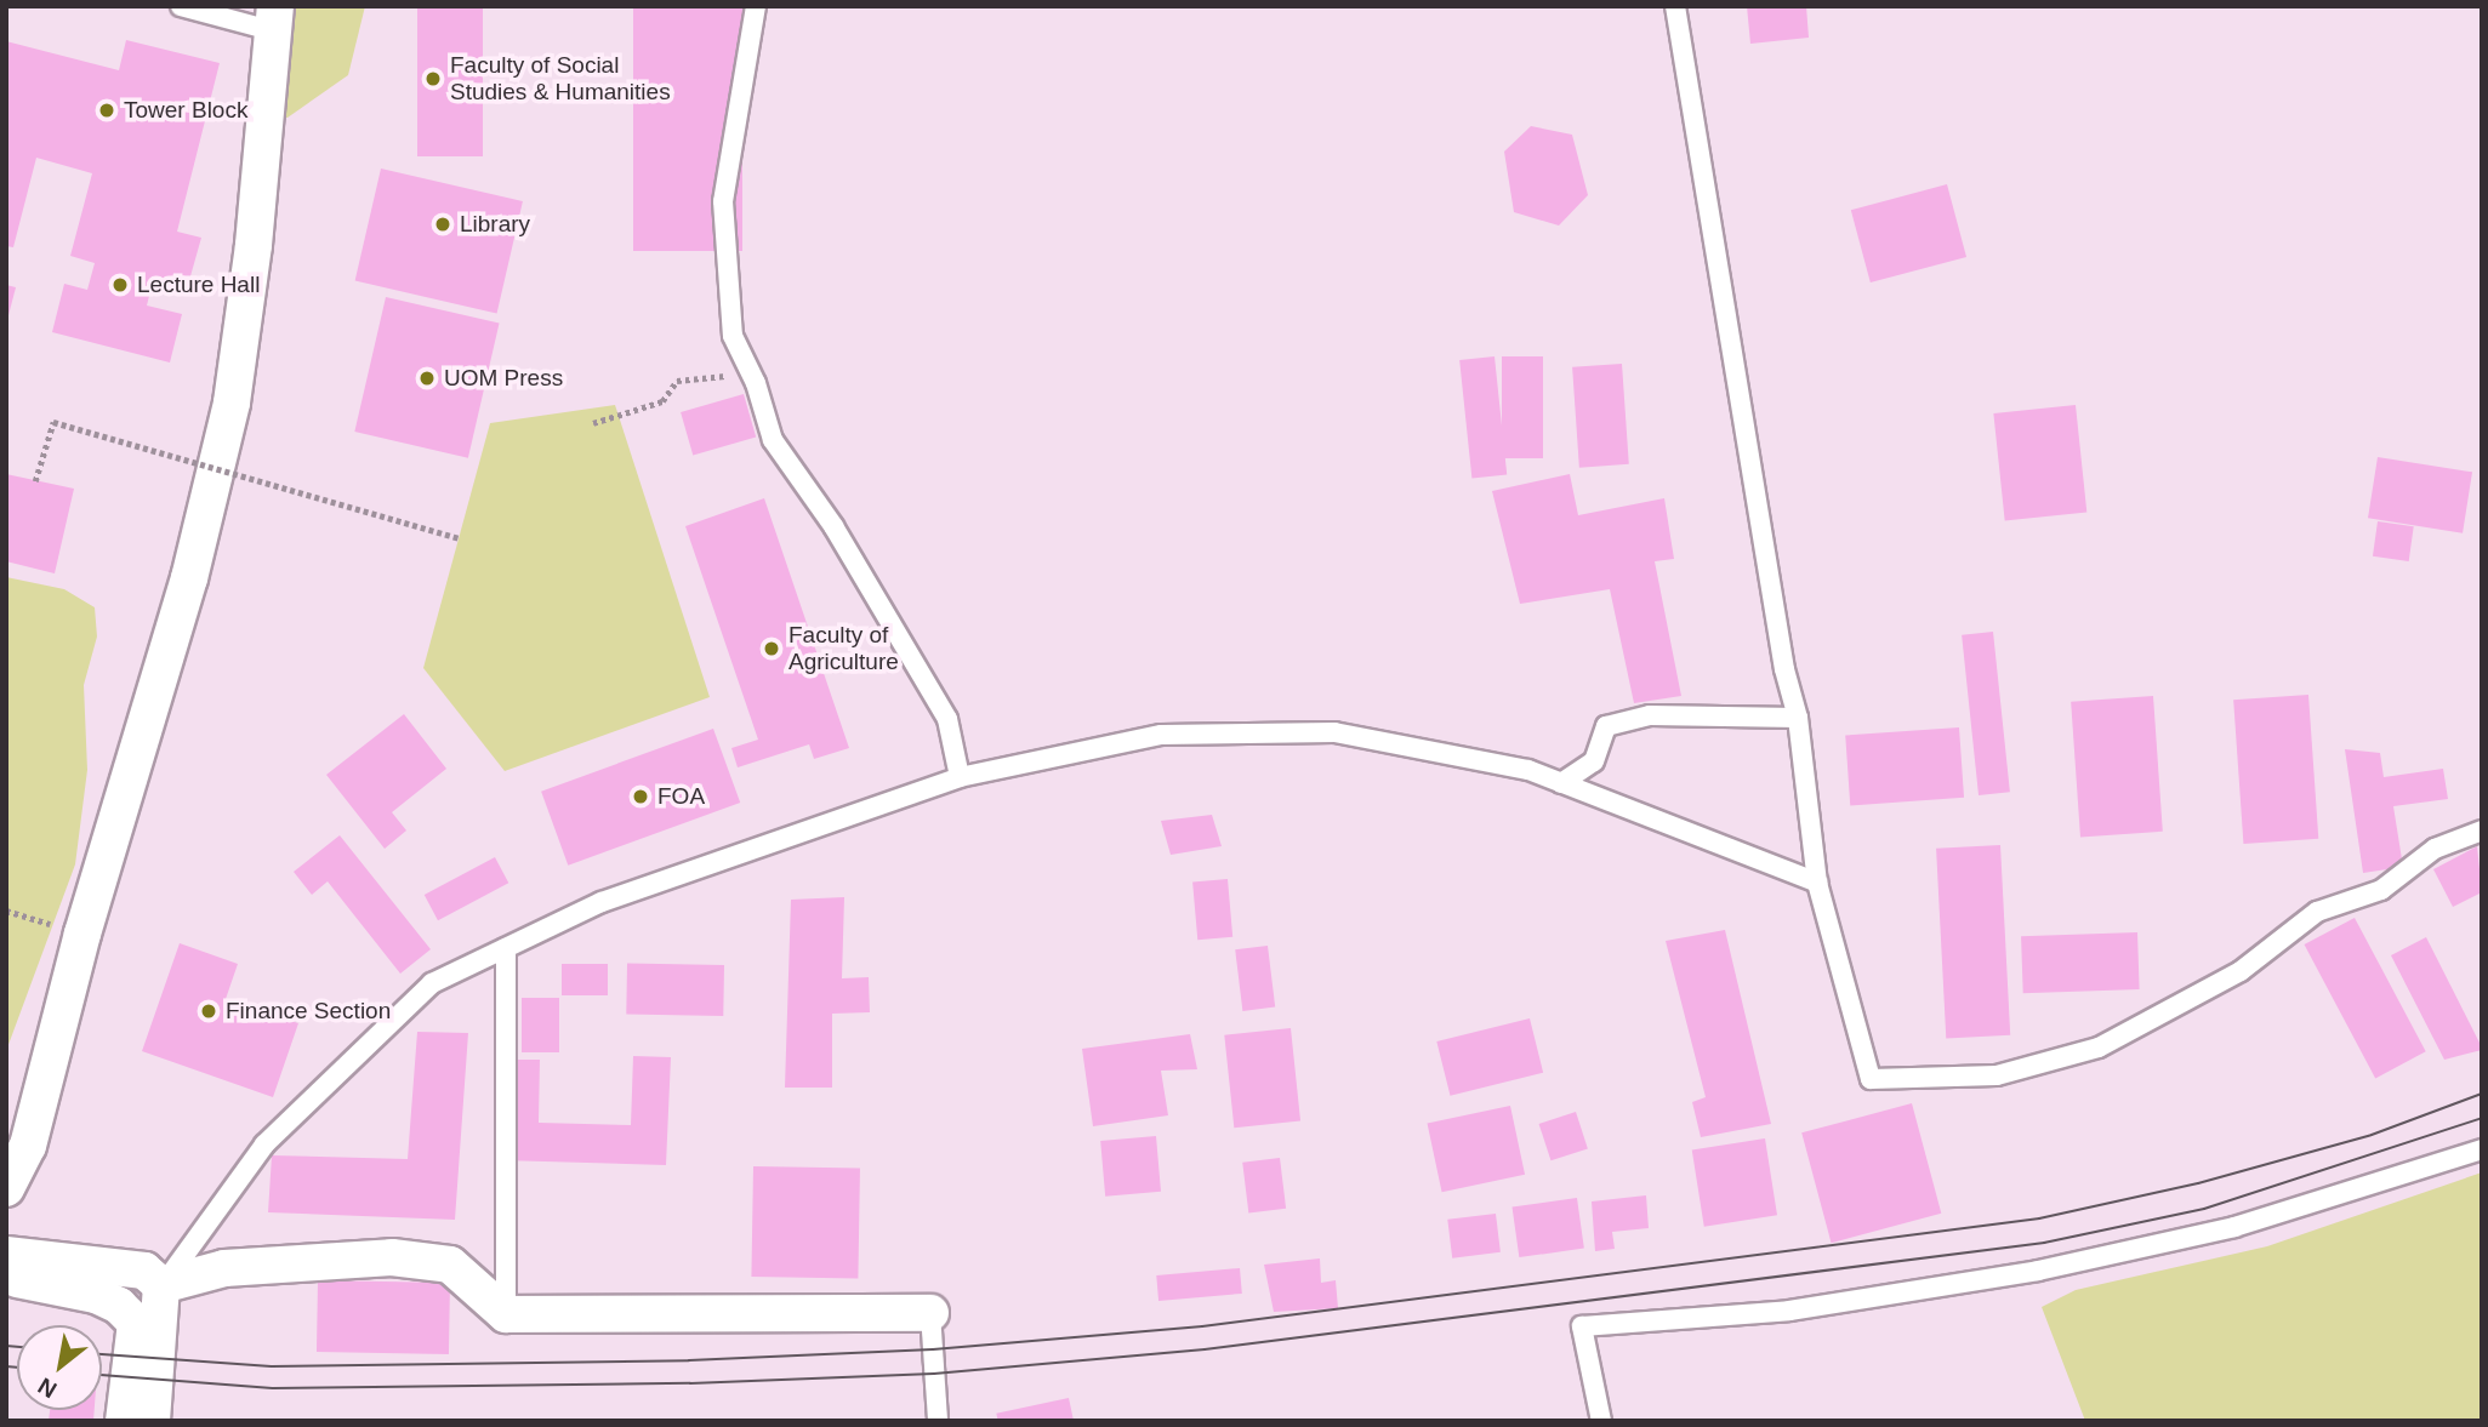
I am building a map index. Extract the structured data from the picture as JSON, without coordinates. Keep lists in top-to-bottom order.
{
  "places": [
    "Faculty of Social Studies & Humanities",
    "Tower Block",
    "Library",
    "Lecture Hall",
    "UOM Press",
    "Faculty of Agriculture",
    "FOA",
    "Finance Section"
  ],
  "north": "bottom left"
}
